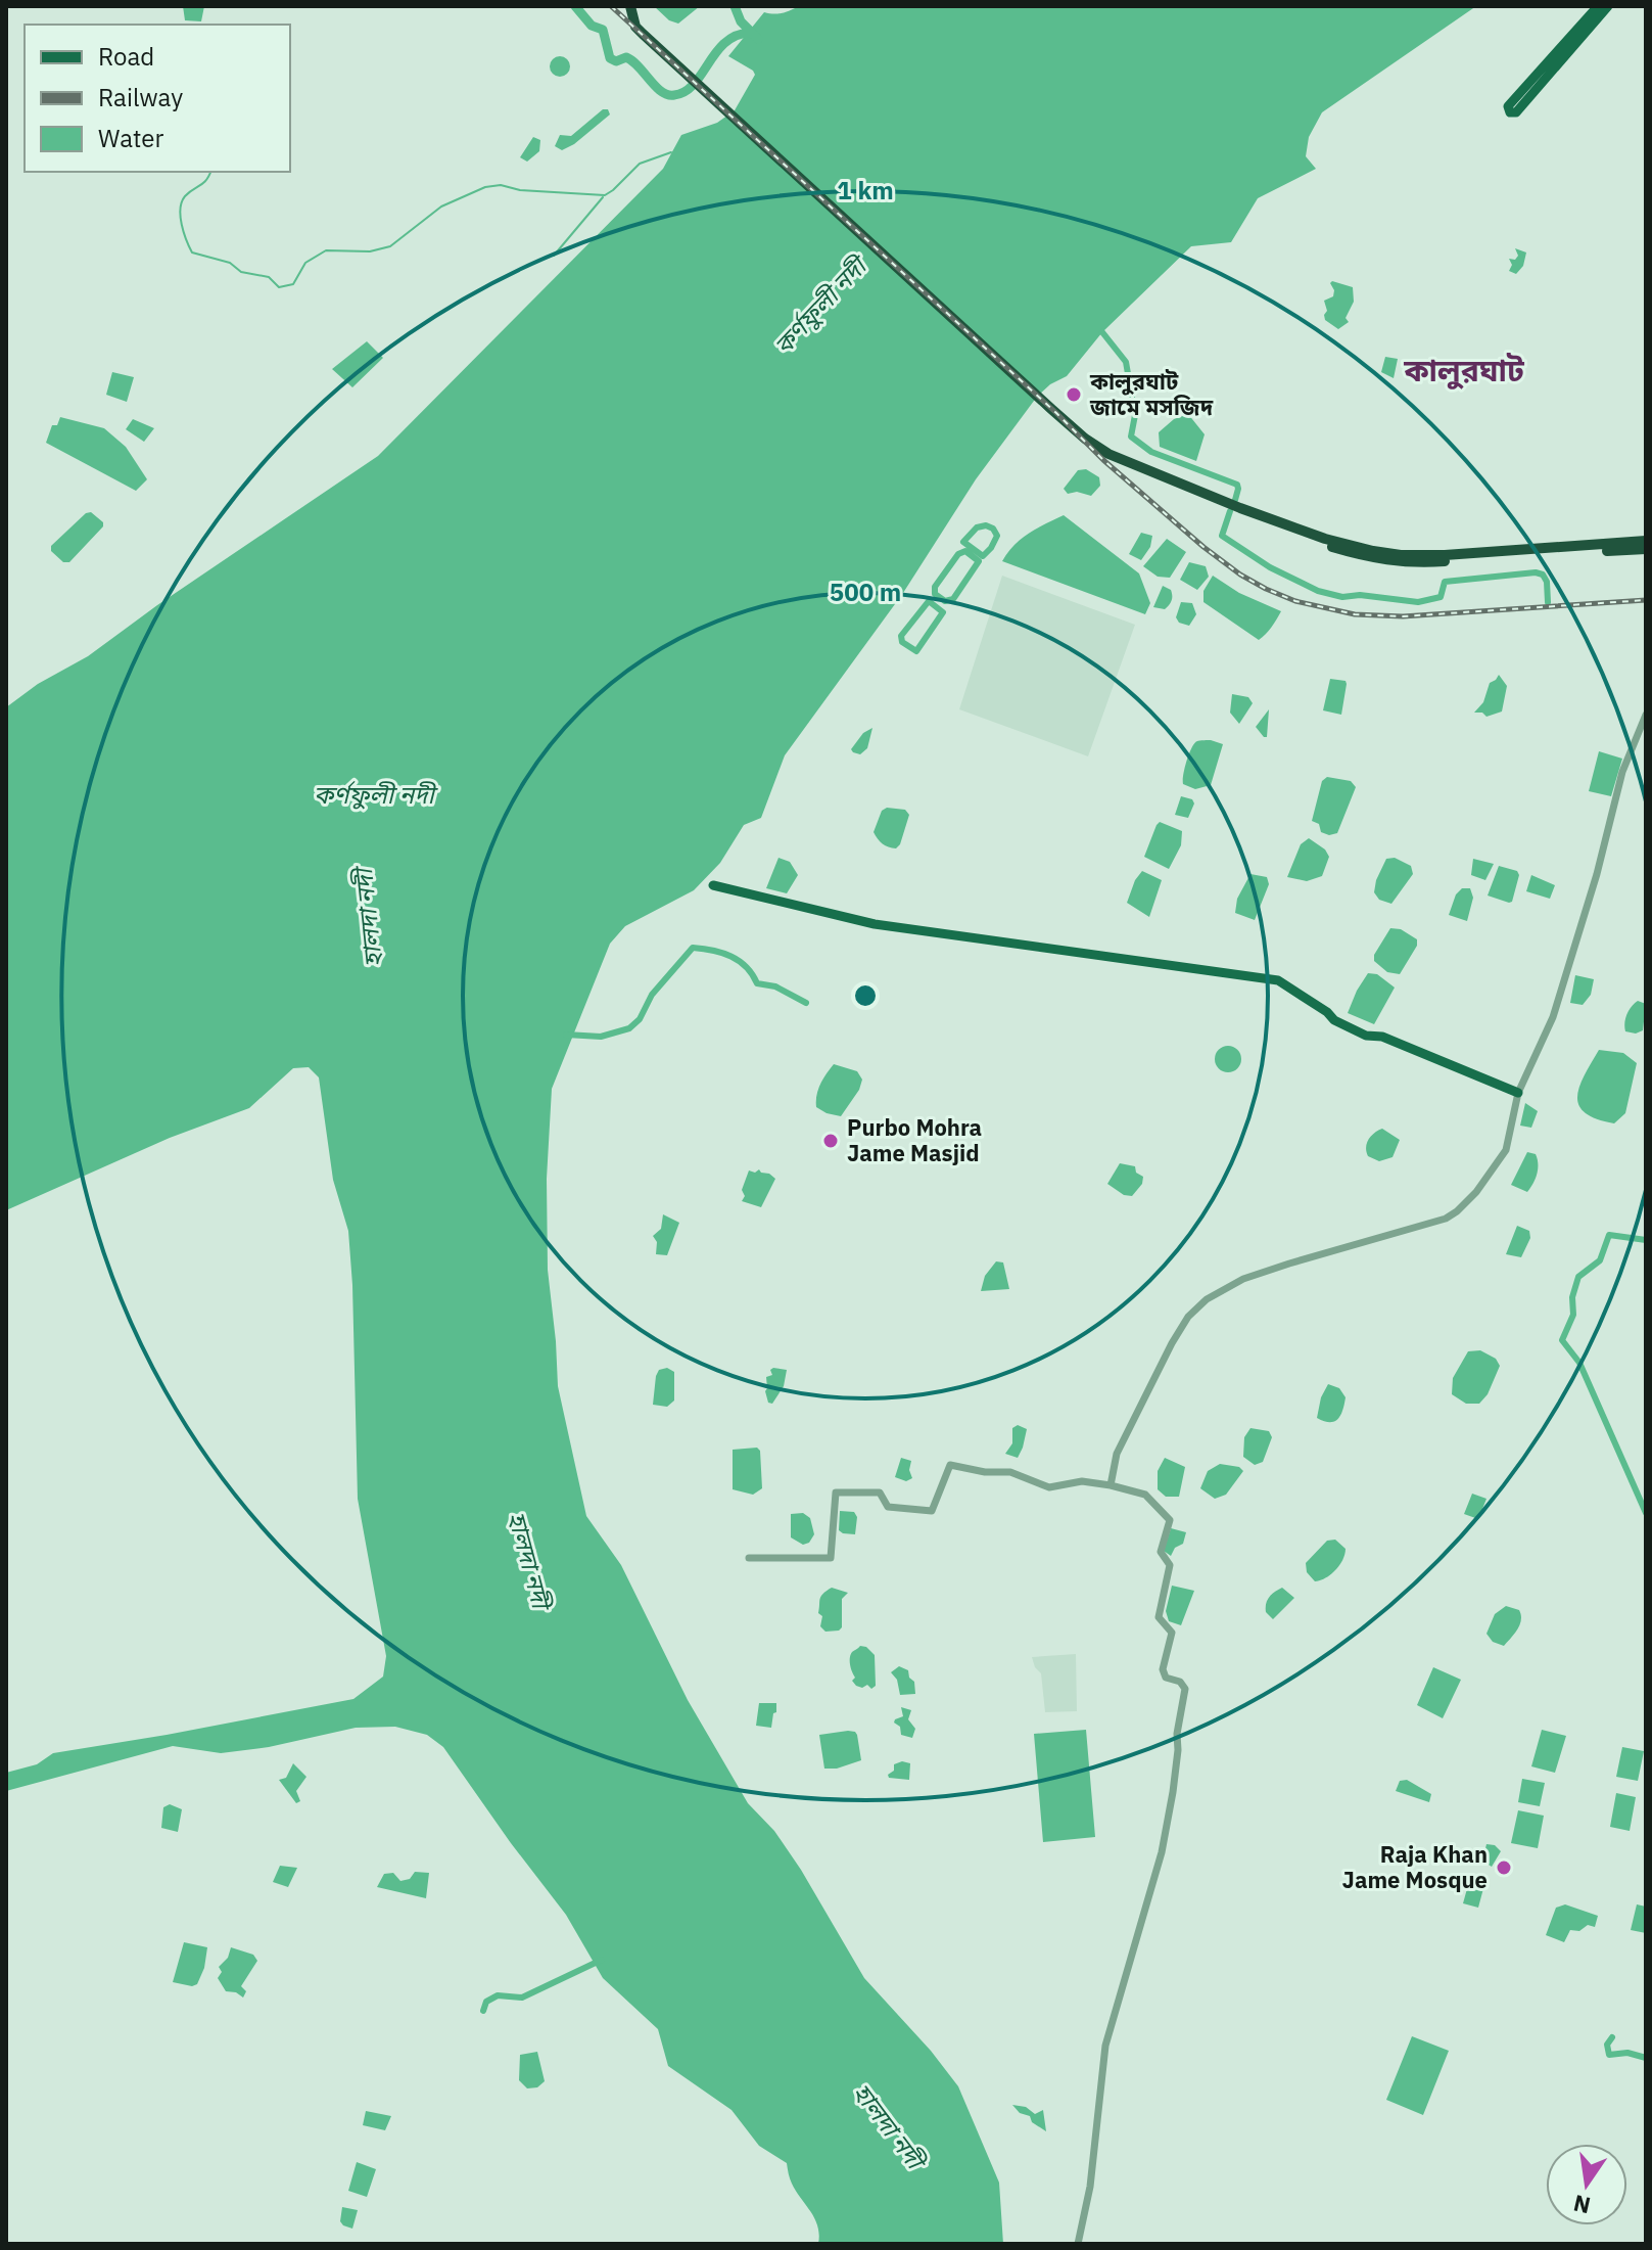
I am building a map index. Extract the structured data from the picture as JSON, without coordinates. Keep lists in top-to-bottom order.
{
  "districts": ["কালুরঘাট"],
  "water": ["কর্ণফুলী নদী", "হালদা নদী"],
  "places": ["কালুরঘাট জামে মসজিদ", "Purbo Mohra Jame Masjid", "Raja Khan Jame Mosque"],
  "legend": ["Road", "Railway", "Water"],
  "north": "bottom",
  "rings": ["1 km", "500 m"]
}
